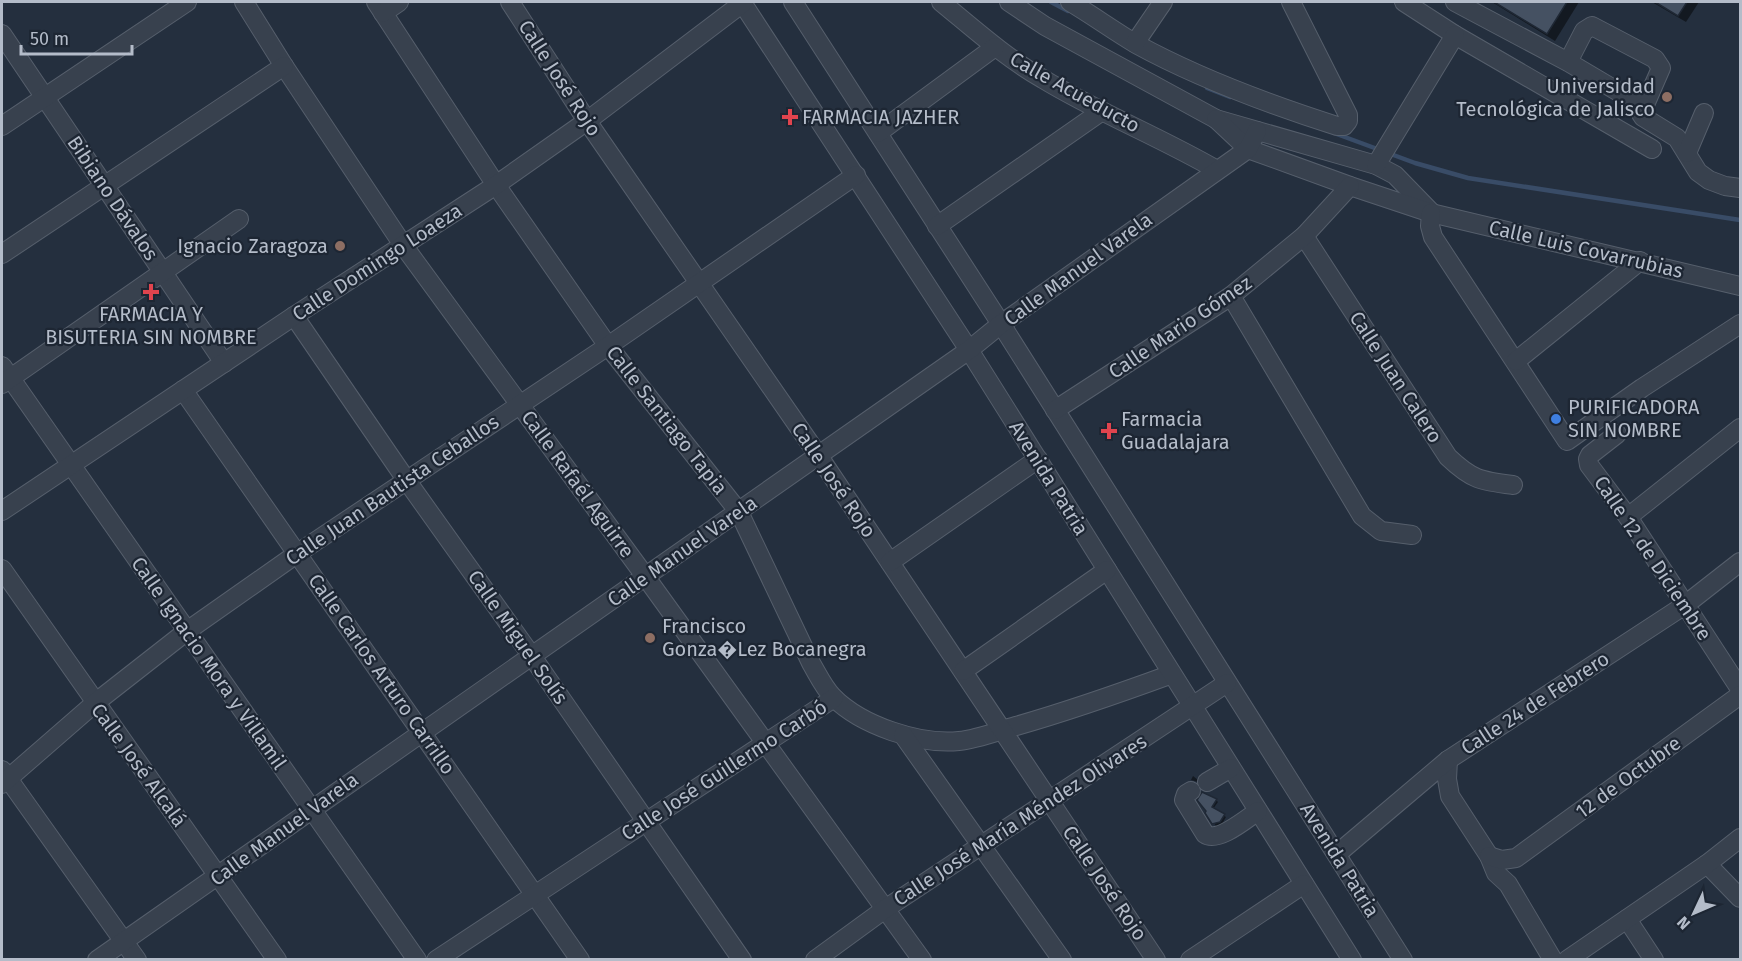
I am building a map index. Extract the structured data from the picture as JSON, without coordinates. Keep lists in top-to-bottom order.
{
  "streets": {
    "street": [
      "Calle José Rojo",
      "Calle Acueducto",
      "Bibiano Dávalos",
      "Calle Luis Covarrubias",
      "Calle Domingo Loaeza",
      "Calle Manuel Varela",
      "Calle Mario Gómez",
      "Calle Juan Calero",
      "Calle Santiago Tapia",
      "Avenida Patria",
      "Calle Rafaél Aguirre",
      "Calle Juan Bautista Ceballos",
      "Calle 12 de Diciembre",
      "Calle Miguel Solís",
      "Calle Ignacio Mora y Villamil",
      "Calle Carlos Arturo Carrillo",
      "Calle 24 de Febrero",
      "Calle José Alcalá",
      "Calle José Guillermo Carbó",
      "12 de Octubre",
      "Calle José María Méndez Olivares"
    ]
  },
  "crossings": [
    ["Calle José Rojo", "Calle Domingo Loaeza"],
    ["Calle José Rojo", "Calle Manuel Varela"],
    ["Calle José Rojo", "Calle Juan Bautista Ceballos"],
    ["Calle José Rojo", "Calle José Guillermo Carbó"],
    ["Calle José Rojo", "Calle José María Méndez Olivares"],
    ["Calle Acueducto", "Calle Manuel Varela"],
    ["Bibiano Dávalos", "Calle Domingo Loaeza"],
    ["Calle Luis Covarrubias", "Calle Manuel Varela"],
    ["Calle Luis Covarrubias", "Calle Mario Gómez"],
    ["Calle Domingo Loaeza", "Calle Santiago Tapia"],
    ["Calle Domingo Loaeza", "Avenida Patria"],
    ["Calle Domingo Loaeza", "Calle Rafaél Aguirre"],
    ["Calle Domingo Loaeza", "Calle Miguel Solís"],
    ["Calle Domingo Loaeza", "Calle Ignacio Mora y Villamil"],
    ["Calle Domingo Loaeza", "Calle Carlos Arturo Carrillo"],
    ["Calle Manuel Varela", "Calle Santiago Tapia"],
    ["Calle Manuel Varela", "Avenida Patria"],
    ["Calle Manuel Varela", "Calle Rafaél Aguirre"],
    ["Calle Manuel Varela", "Calle Miguel Solís"],
    ["Calle Manuel Varela", "Calle Ignacio Mora y Villamil"],
    ["Calle Manuel Varela", "Calle Carlos Arturo Carrillo"],
    ["Calle Manuel Varela", "Calle José Alcalá"],
    ["Calle Mario Gómez", "Calle Juan Calero"],
    ["Calle Mario Gómez", "Avenida Patria"],
    ["Calle Santiago Tapia", "Calle Juan Bautista Ceballos"],
    ["Calle Santiago Tapia", "Calle José Guillermo Carbó"],
    ["Avenida Patria", "Calle Juan Bautista Ceballos"],
    ["Avenida Patria", "Calle 24 de Febrero"],
    ["Avenida Patria", "Calle José Guillermo Carbó"],
    ["Avenida Patria", "Calle José María Méndez Olivares"],
    ["Calle Rafaél Aguirre", "Calle Juan Bautista Ceballos"],
    ["Calle Rafaél Aguirre", "Calle José Guillermo Carbó"],
    ["Calle Rafaél Aguirre", "Calle José María Méndez Olivares"],
    ["Calle Juan Bautista Ceballos", "Calle Miguel Solís"],
    ["Calle Juan Bautista Ceballos", "Calle Ignacio Mora y Villamil"],
    ["Calle Juan Bautista Ceballos", "Calle Carlos Arturo Carrillo"],
    ["Calle Juan Bautista Ceballos", "Calle José Alcalá"],
    ["Calle 12 de Diciembre", "Calle 24 de Febrero"],
    ["Calle Miguel Solís", "Calle José Guillermo Carbó"],
    ["Calle Carlos Arturo Carrillo", "Calle José Guillermo Carbó"]
  ],
  "places": {
    "other": [
      "Universidad Tecnológica de Jalisco",
      "Ignacio Zaragoza",
      "PURIFICADORA SIN NOMBRE",
      "Francisco Gonza�Lez Bocanegra"
    ],
    "health": ["FARMACIA JAZHER", "FARMACIA Y BISUTERIA SIN NOMBRE", "Farmacia Guadalajara"]
  },
  "scale_bar": "50 m",
  "north": "bottom left"
}
